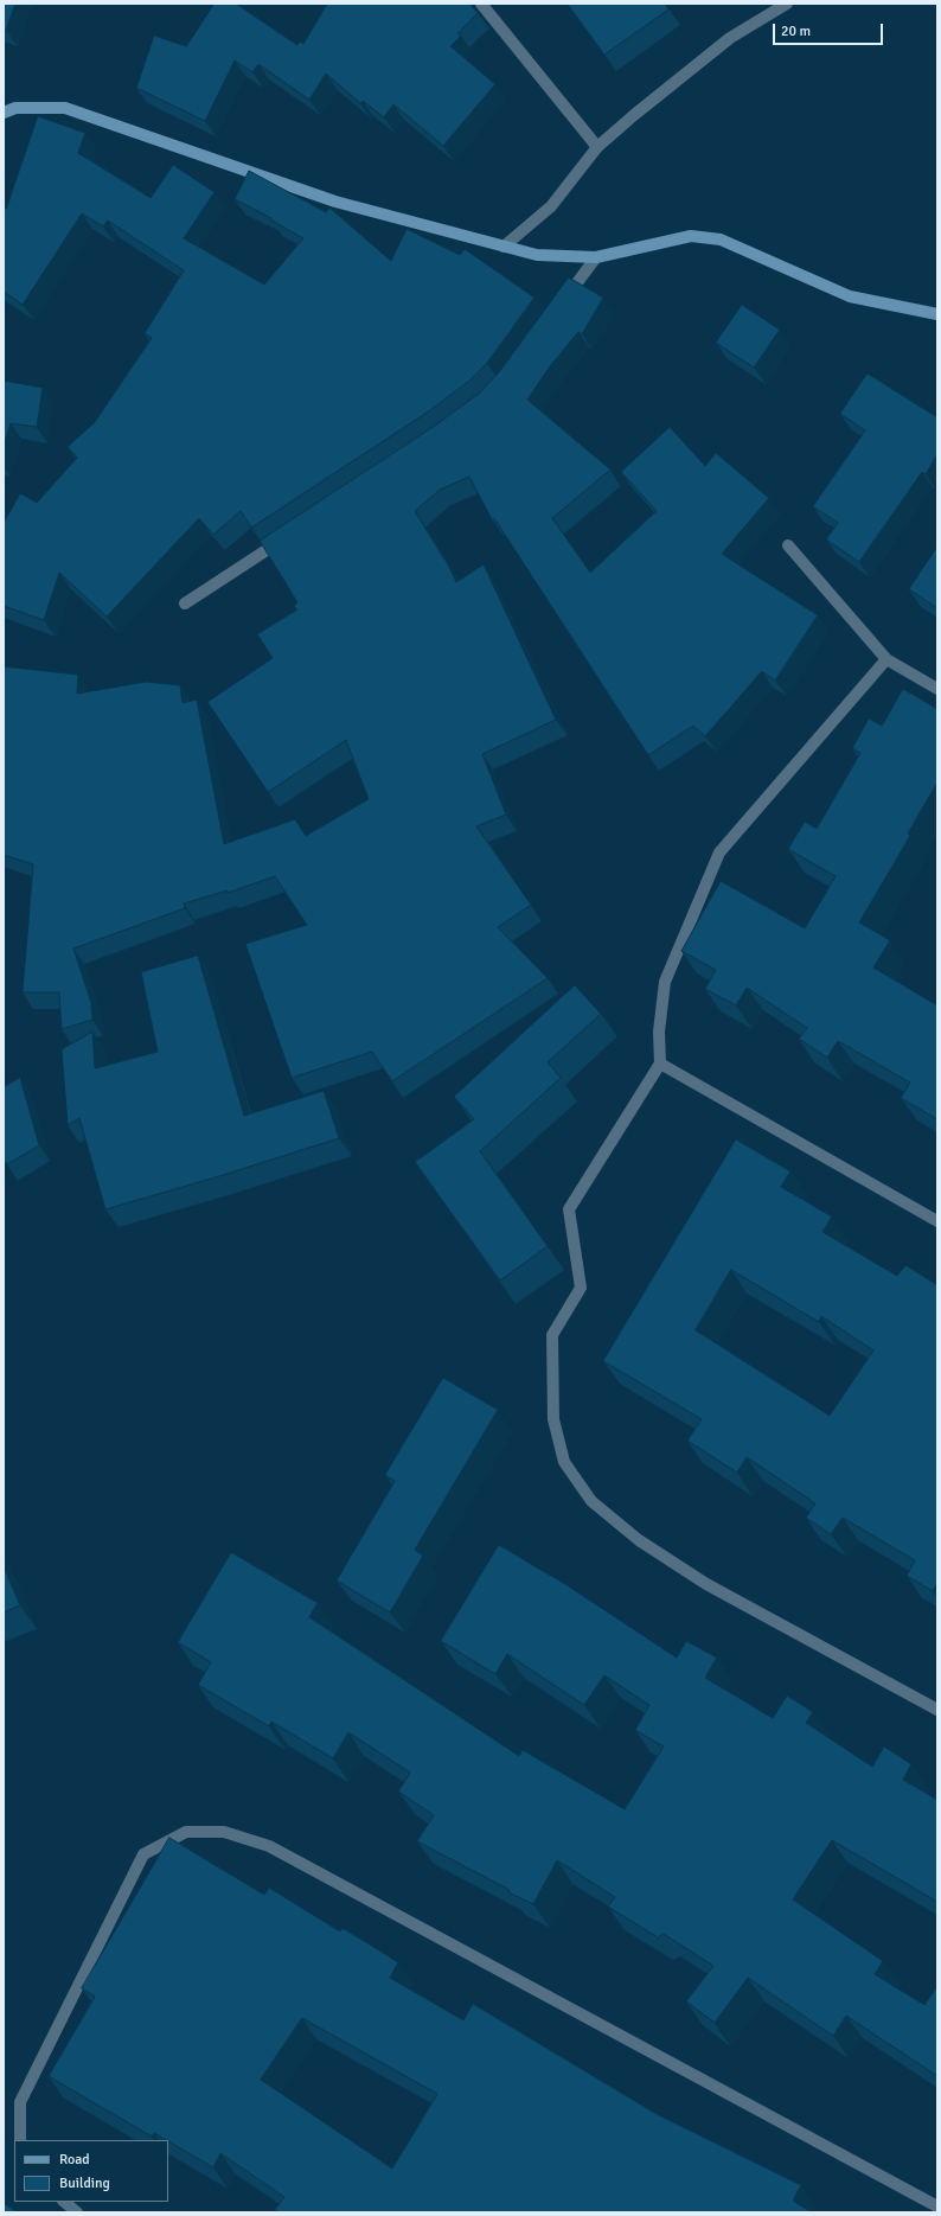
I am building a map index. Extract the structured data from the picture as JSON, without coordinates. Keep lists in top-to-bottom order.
{
  "legend": ["Road", "Building"],
  "scale_bar": "20 m"
}
